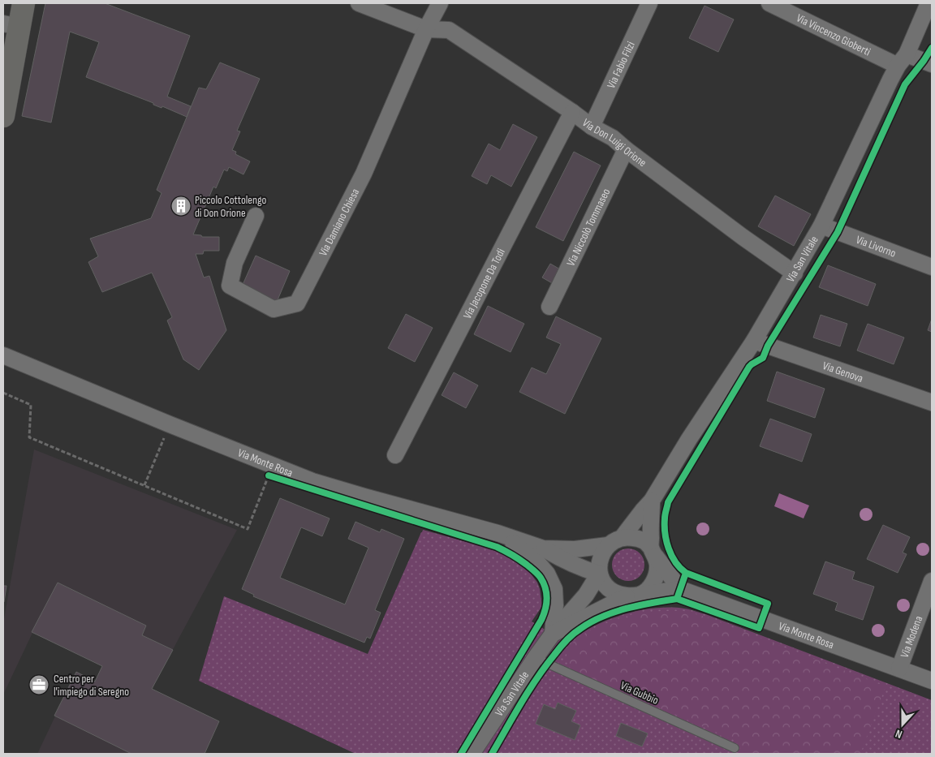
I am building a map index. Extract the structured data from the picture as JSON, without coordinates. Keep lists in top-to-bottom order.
{
  "streets": {
    "street": [
      "Via Vincenzo Gioberti",
      "Via Fabio Filzi",
      "Via Don Luigi Orione",
      "Via Damiano Chiesa",
      "Via Niccolò Tommaseo",
      "Via Livorno",
      "Via San Vitale",
      "Via Jacopone Da Todi",
      "Via Genova",
      "Via Monte Rosa",
      "Via Modena"
    ],
    "lane": ["Via Gubbio"]
  },
  "crossings": [
    ["Via Vincenzo Gioberti", "Via San Vitale"],
    ["Via Fabio Filzi", "Via Don Luigi Orione"],
    ["Via Don Luigi Orione", "Via Damiano Chiesa"],
    ["Via Don Luigi Orione", "Via Niccolò Tommaseo"],
    ["Via Don Luigi Orione", "Via San Vitale"],
    ["Via Don Luigi Orione", "Via Jacopone Da Todi"],
    ["Via Livorno", "Via San Vitale"],
    ["Via San Vitale", "Via Genova"],
    ["Via San Vitale", "Via Monte Rosa"],
    ["Via San Vitale", "Via Gubbio"],
    ["Via Monte Rosa", "Via Modena"]
  ],
  "places": {
    "building": ["Piccolo Cottolengo di Don Orione"],
    "office": ["Centro per l'impiego di Seregno"]
  },
  "north": "bottom"
}
